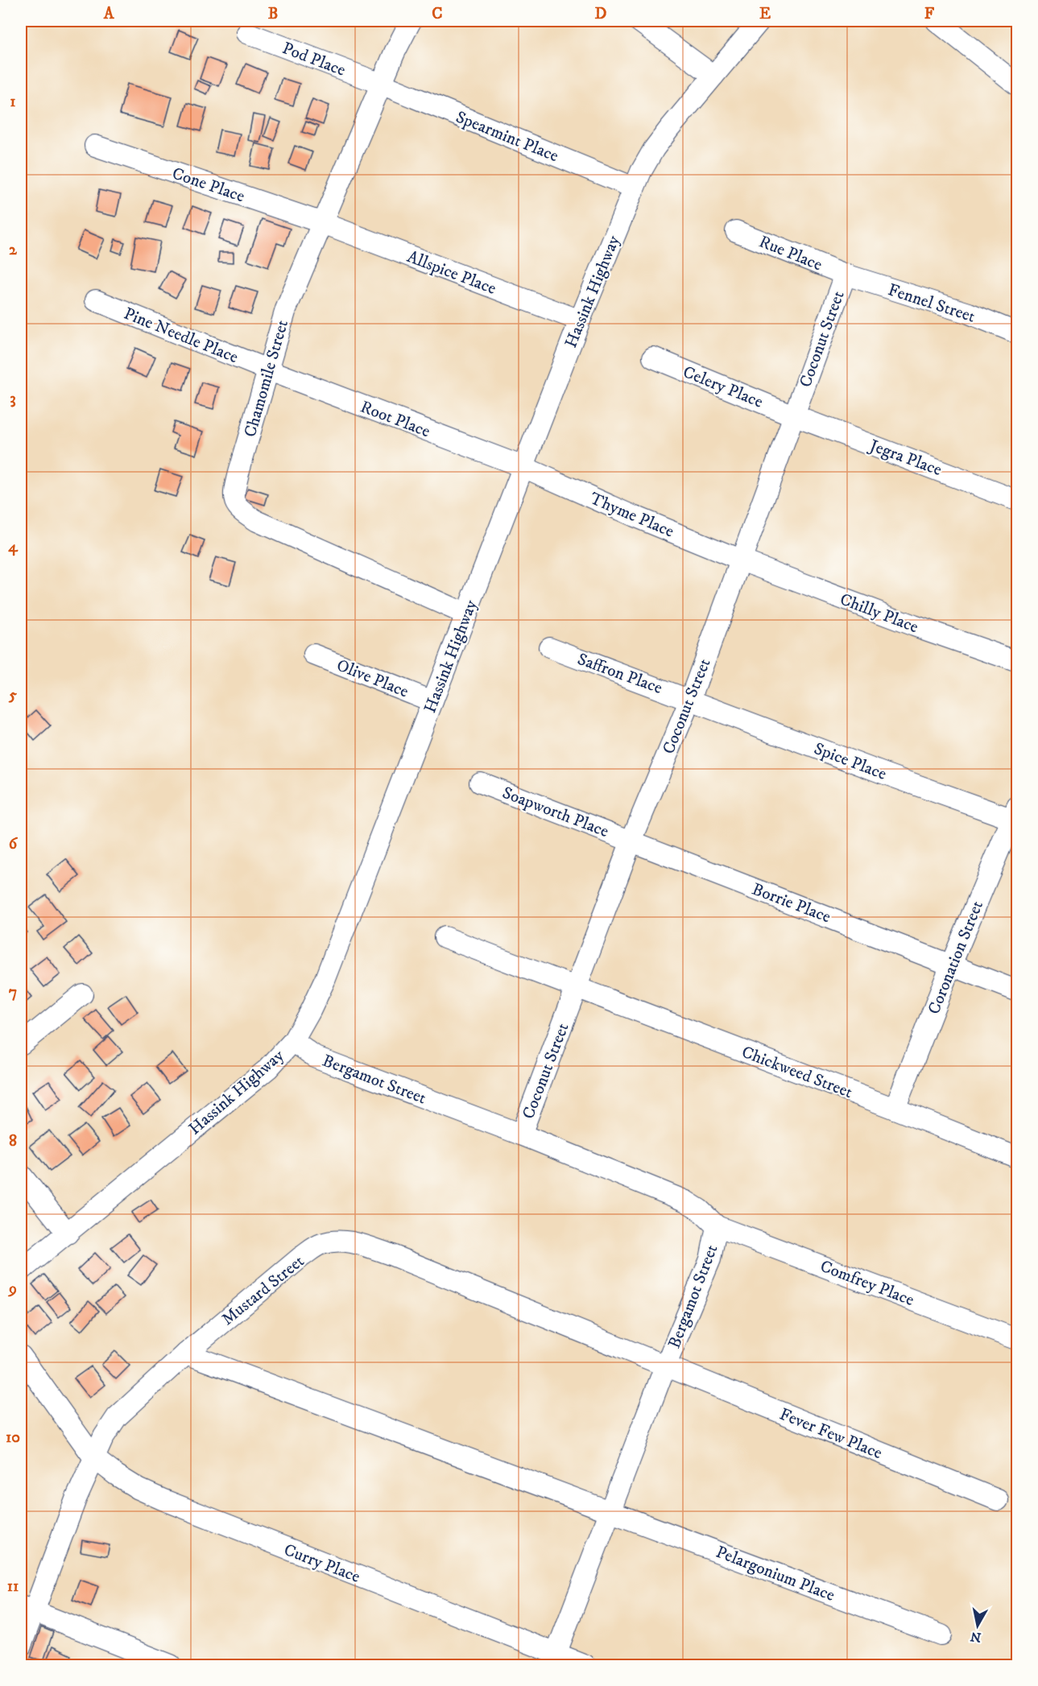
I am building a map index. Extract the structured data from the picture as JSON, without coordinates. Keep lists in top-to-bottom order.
{
  "streets": {
    "street": [
      "Pod Place",
      "Spearmint Place",
      "Cone Place",
      "Rue Place",
      "Allspice Place",
      "Hassink Highway",
      "Fennel Street",
      "Pine Needle Place",
      "Coconut Street",
      "Chamomile Street",
      "Celery Place",
      "Root Place",
      "Jegra Place",
      "Thyme Place",
      "Chilly Place",
      "Saffron Place",
      "Olive Place",
      "Spice Place",
      "Soapworth Place",
      "Borrie Place",
      "Coronation Street",
      "Chickweed Street",
      "Bergamot Street",
      "Comfrey Place",
      "Mustard Street",
      "Fever Few Place",
      "Curry Place",
      "Pelargonium Place"
    ]
  },
  "crossings": [
    ["Pod Place", "Spearmint Place"],
    ["Pod Place", "Chamomile Street"],
    ["Spearmint Place", "Hassink Highway"],
    ["Spearmint Place", "Chamomile Street"],
    ["Cone Place", "Allspice Place"],
    ["Cone Place", "Chamomile Street"],
    ["Rue Place", "Fennel Street"],
    ["Rue Place", "Coconut Street"],
    ["Allspice Place", "Hassink Highway"],
    ["Allspice Place", "Chamomile Street"],
    ["Hassink Highway", "Chamomile Street"],
    ["Hassink Highway", "Root Place"],
    ["Hassink Highway", "Thyme Place"],
    ["Hassink Highway", "Olive Place"],
    ["Hassink Highway", "Bergamot Street"],
    ["Fennel Street", "Coconut Street"],
    ["Pine Needle Place", "Chamomile Street"],
    ["Pine Needle Place", "Root Place"],
    ["Coconut Street", "Celery Place"],
    ["Coconut Street", "Jegra Place"],
    ["Coconut Street", "Thyme Place"],
    ["Coconut Street", "Chilly Place"],
    ["Coconut Street", "Saffron Place"],
    ["Coconut Street", "Spice Place"],
    ["Coconut Street", "Soapworth Place"],
    ["Coconut Street", "Borrie Place"],
    ["Coconut Street", "Chickweed Street"],
    ["Coconut Street", "Bergamot Street"],
    ["Chamomile Street", "Root Place"],
    ["Celery Place", "Jegra Place"],
    ["Root Place", "Thyme Place"],
    ["Thyme Place", "Chilly Place"],
    ["Saffron Place", "Spice Place"],
    ["Spice Place", "Coronation Street"],
    ["Soapworth Place", "Borrie Place"],
    ["Borrie Place", "Coronation Street"],
    ["Coronation Street", "Chickweed Street"],
    ["Bergamot Street", "Comfrey Place"],
    ["Bergamot Street", "Mustard Street"],
    ["Bergamot Street", "Fever Few Place"],
    ["Bergamot Street", "Curry Place"],
    ["Bergamot Street", "Pelargonium Place"],
    ["Mustard Street", "Fever Few Place"],
    ["Mustard Street", "Curry Place"],
    ["Mustard Street", "Pelargonium Place"]
  ],
  "north": "bottom",
  "grid": {
    "columns": [
      "A",
      "B",
      "C",
      "D",
      "E",
      "F"
    ],
    "rows": [
      "1",
      "2",
      "3",
      "4",
      "5",
      "6",
      "7",
      "8",
      "9",
      "10",
      "11"
    ]
  }
}
